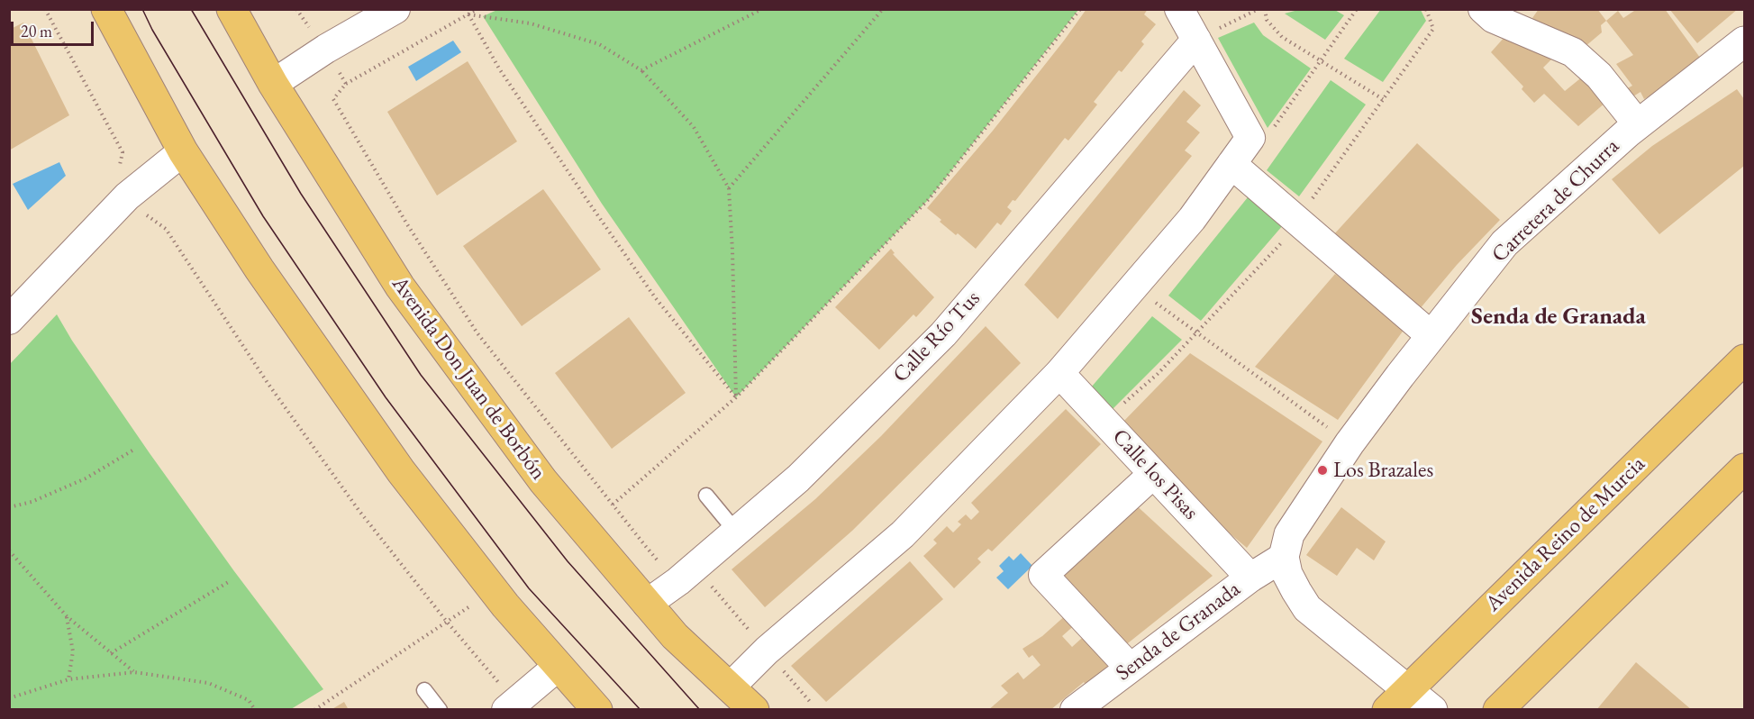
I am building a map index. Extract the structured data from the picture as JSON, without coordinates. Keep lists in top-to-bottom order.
{
  "streets": {
    "main road": ["Avenida Don Juan de Borbón", "Avenida Reino de Murcia"],
    "street": [
      "Carretera de Churra",
      "Calle Río Tus",
      "Calle los Pisas",
      "Senda de Granada"
    ]
  },
  "crossings": [
    ["Carretera de Churra", "Senda de Granada"],
    ["Calle Río Tus", "Avenida Don Juan de Borbón"],
    ["Calle los Pisas", "Senda de Granada"]
  ],
  "districts": ["Senda de Granada"],
  "places": ["Los Brazales"],
  "scale_bar": "20 m"
}
